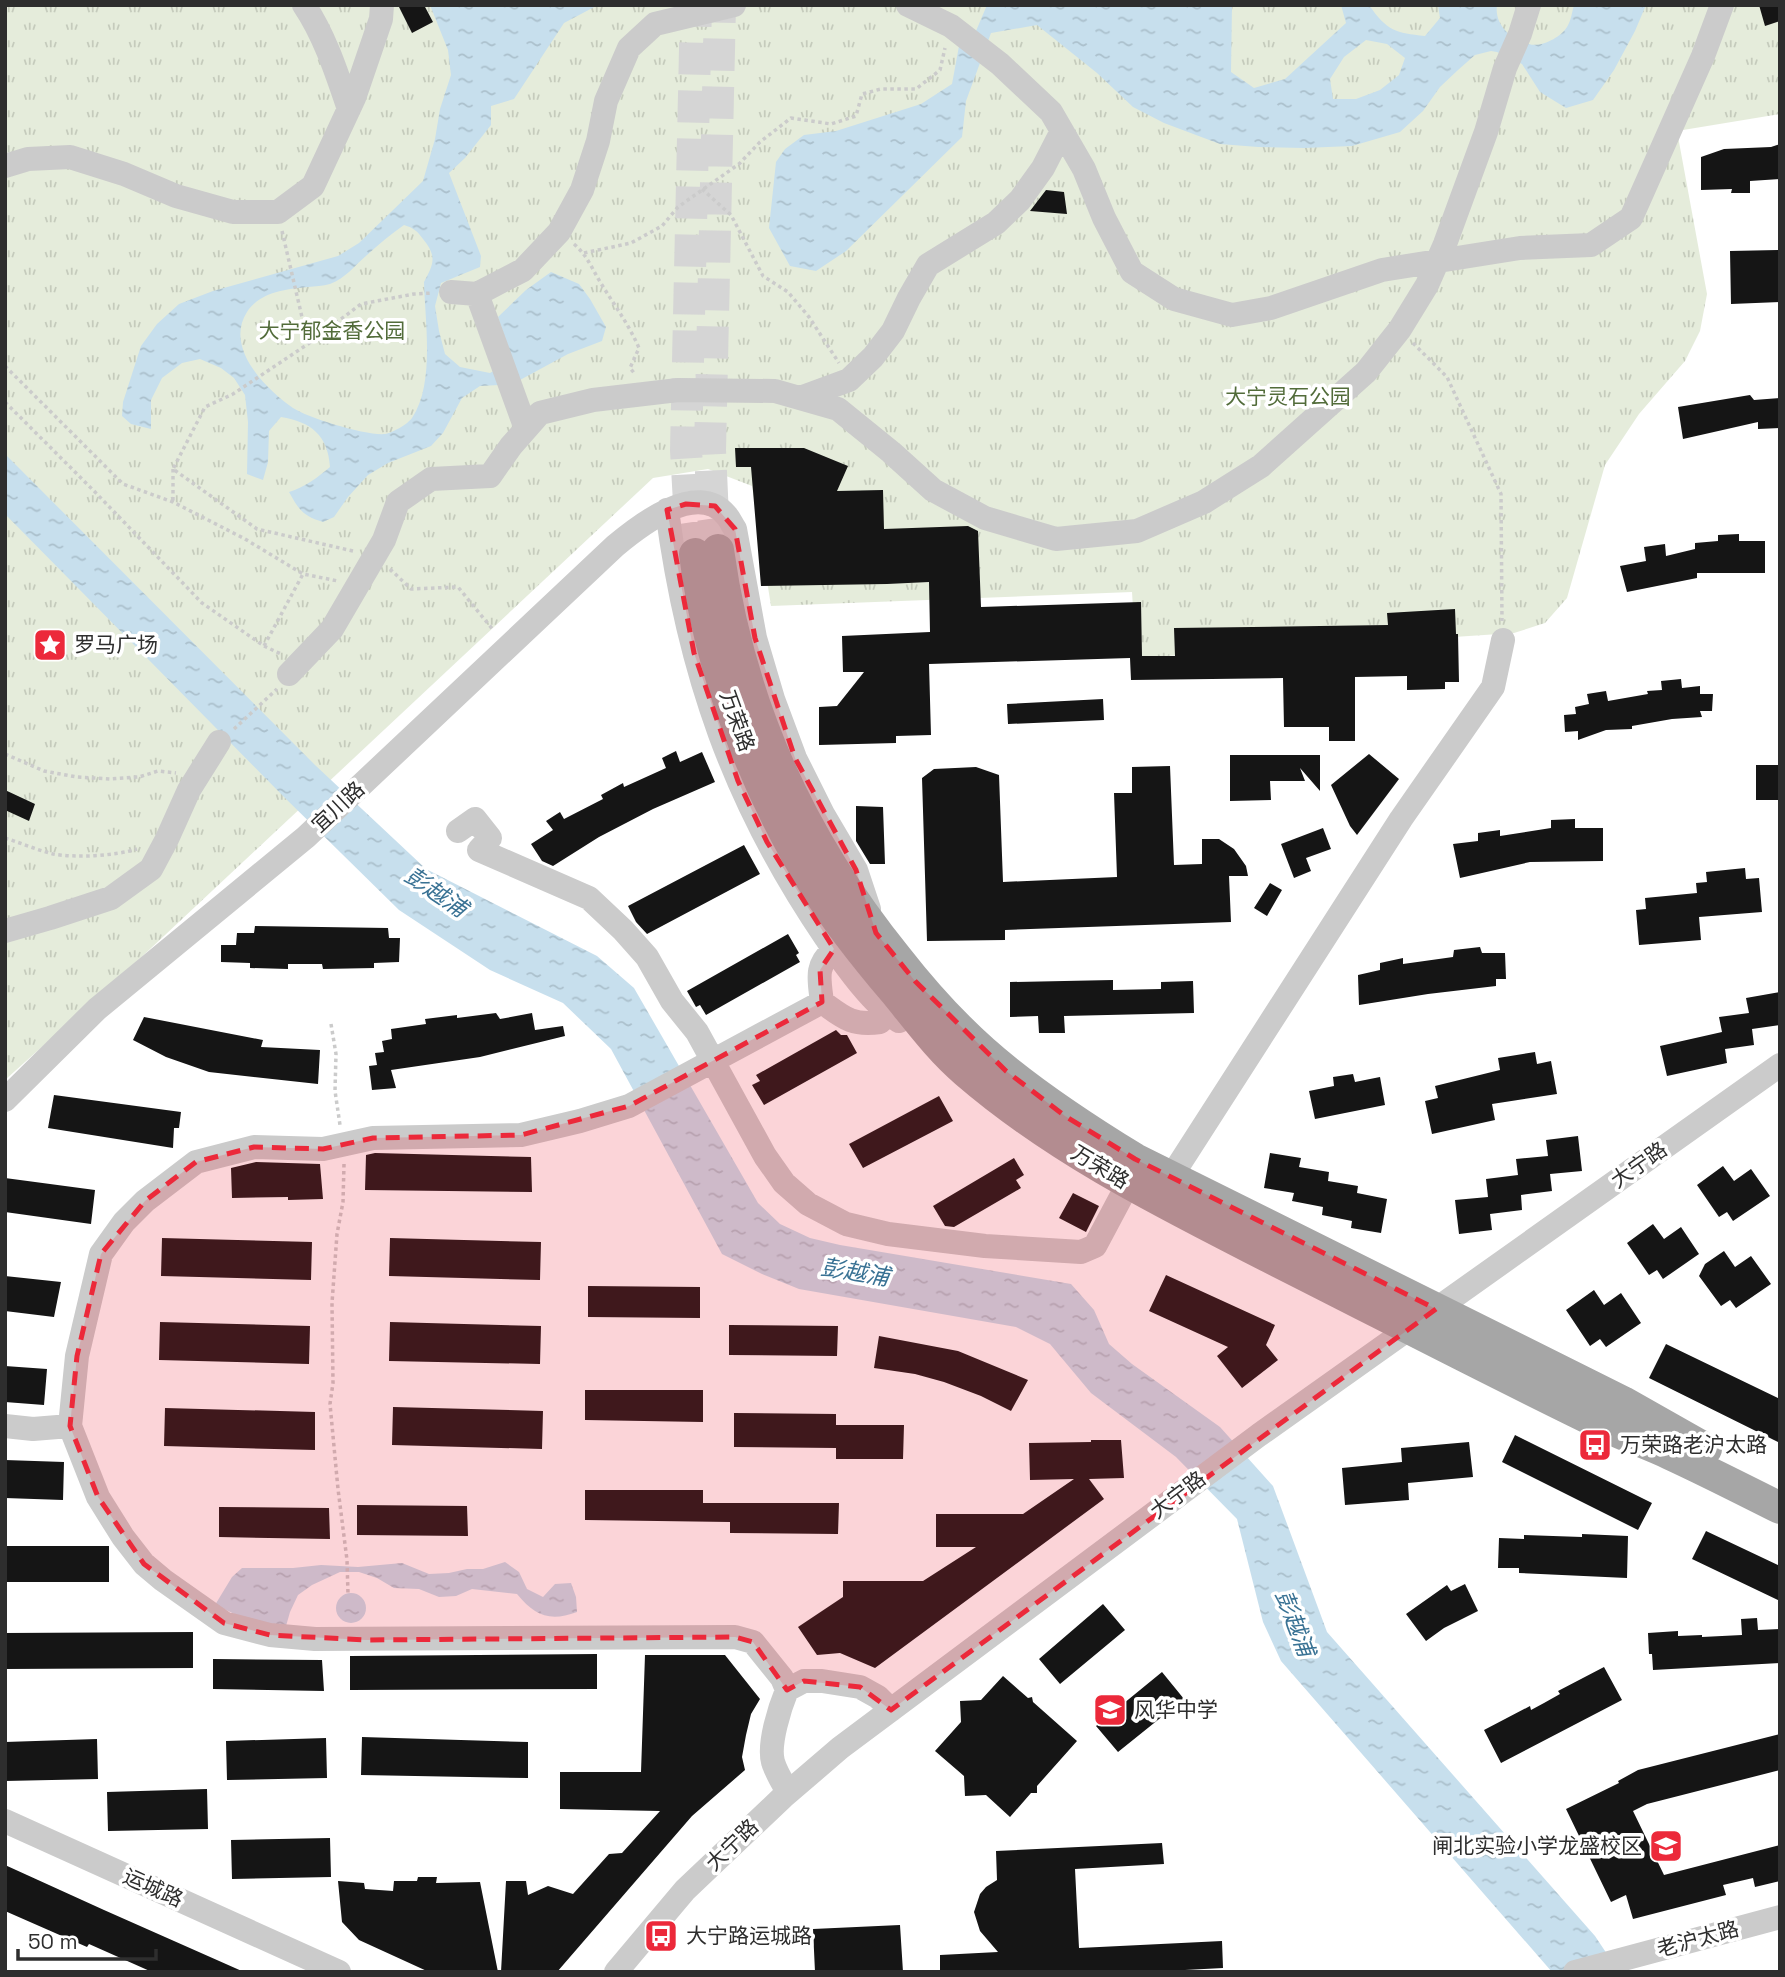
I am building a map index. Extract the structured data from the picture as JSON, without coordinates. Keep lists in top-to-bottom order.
{
  "streets": {
    "main road": ["万荣路"],
    "street": [
      "宜川路",
      "大宁路",
      "运城路",
      "老沪太路"
    ]
  },
  "crossings": [
    ["万荣路", "宜川路"],
    ["万荣路", "大宁路"]
  ],
  "water": ["彭越浦"],
  "parks": ["大宁郁金香公园", "大宁灵石公园"],
  "places": {
    "place": ["罗马广场"],
    "bus stop": ["万荣路老沪太路", "大宁路运城路"],
    "school or university": ["风华中学", "闸北实验小学龙盛校区"]
  },
  "scale_bar": "50 m"
}
